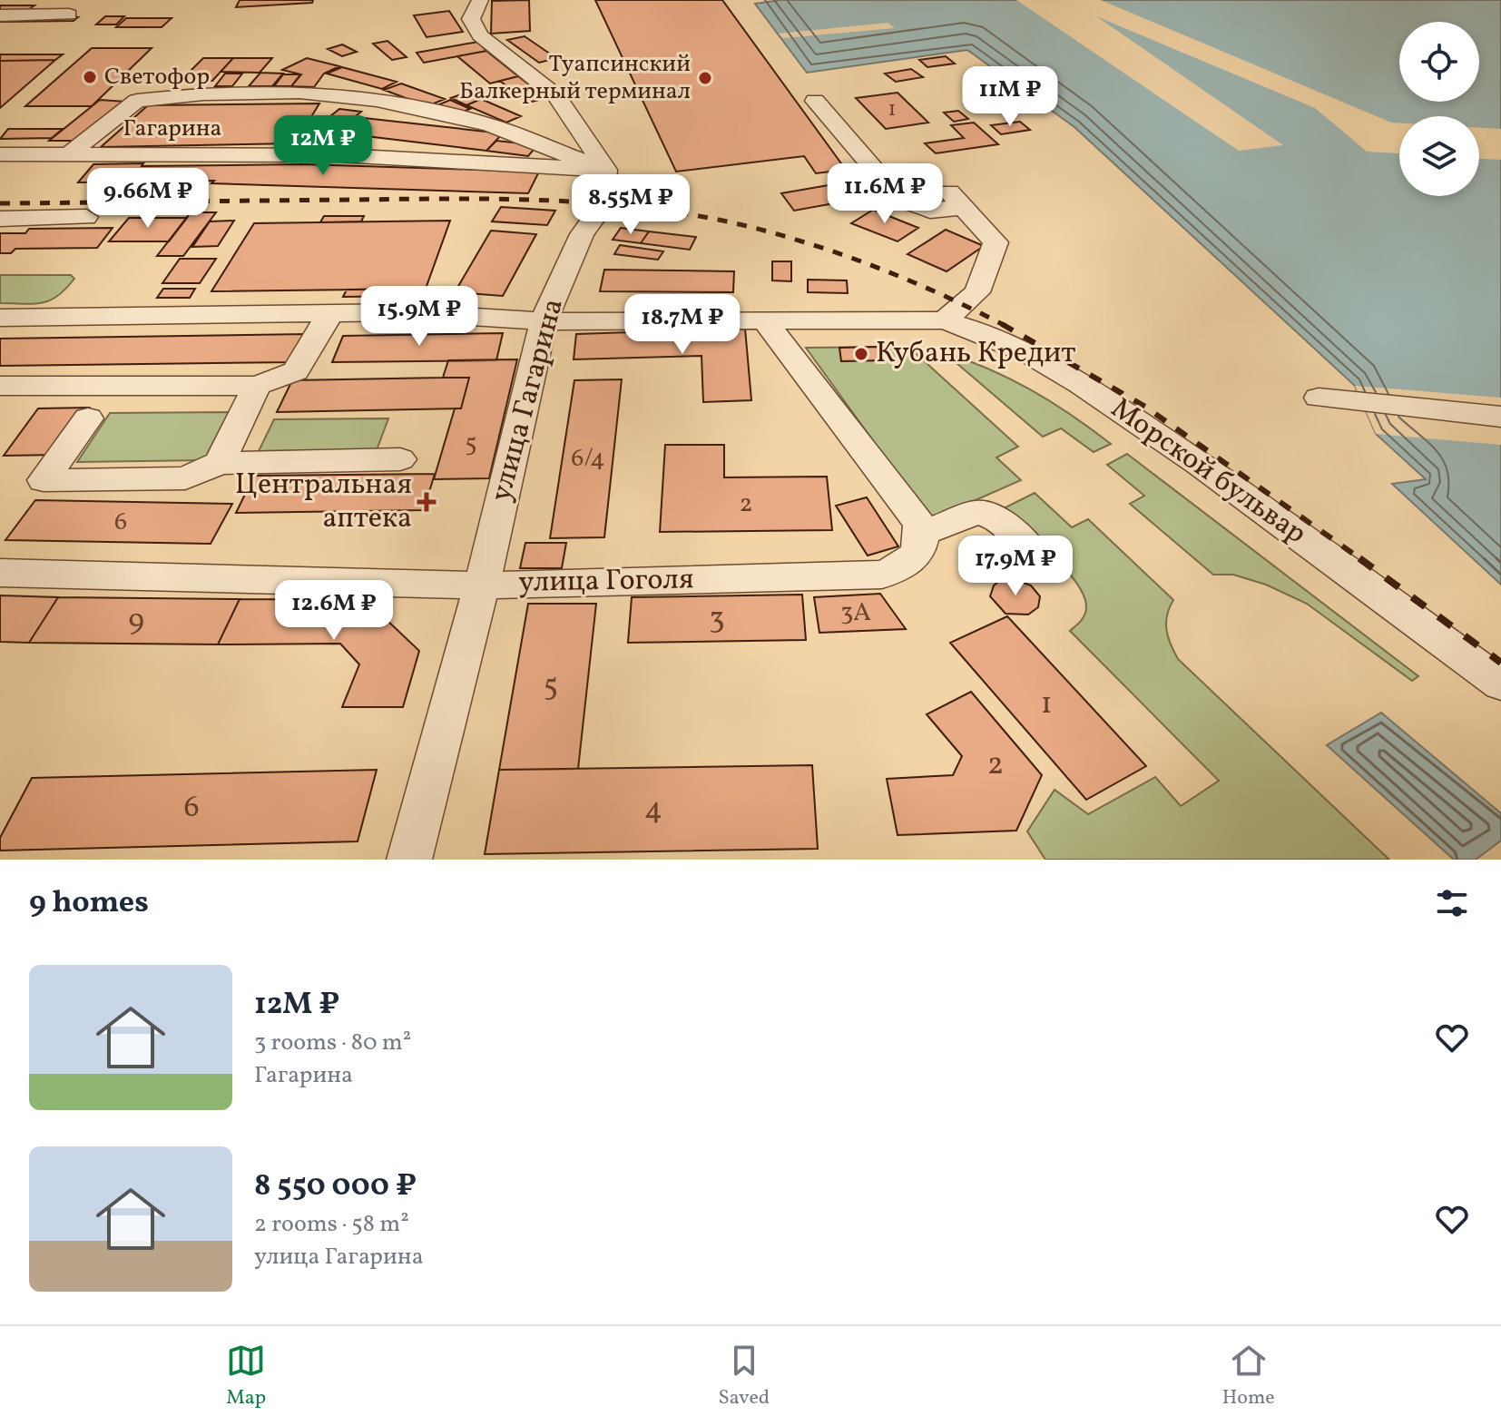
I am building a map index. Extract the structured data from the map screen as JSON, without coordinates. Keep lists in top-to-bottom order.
{
  "streets": {
    "street": [
      "Гагарина",
      "улица Гагарина",
      "Морской бульвар",
      "улица Гоголя"
    ]
  },
  "crossings": [
    ["Гагарина", "улица Гагарина"],
    ["улица Гагарина", "Морской бульвар"],
    ["улица Гагарина", "улица Гоголя"]
  ],
  "places": {
    "other": ["Светофор", "Туапсинский Балкерный терминал", "Кубань Кредит"],
    "health": ["Центральная аптека"]
  },
  "house_numbers": [
    "1",
    "5",
    "6/4",
    "2",
    "6",
    "3А",
    "3",
    "9",
    "5",
    "1",
    "2",
    "6",
    "4"
  ],
  "page": {
    "price": [
      "11M ₽",
      "12M ₽",
      "11.6M ₽",
      "9.66M ₽",
      "8.55M ₽",
      "15.9M ₽",
      "18.7M ₽",
      "17.9M ₽",
      "12.6M ₽"
    ],
    "heading": "9 homes",
    "list": [
      {
        "name": "12M ₽",
        "note": "3 rooms · 80 m² · Гагарина"
      },
      {
        "name": "8 550 000 ₽",
        "note": "2 rooms · 58 m² · улица Гагарина"
      }
    ],
    "tabs": ["Map", "Saved", "Home"]
  }
}
